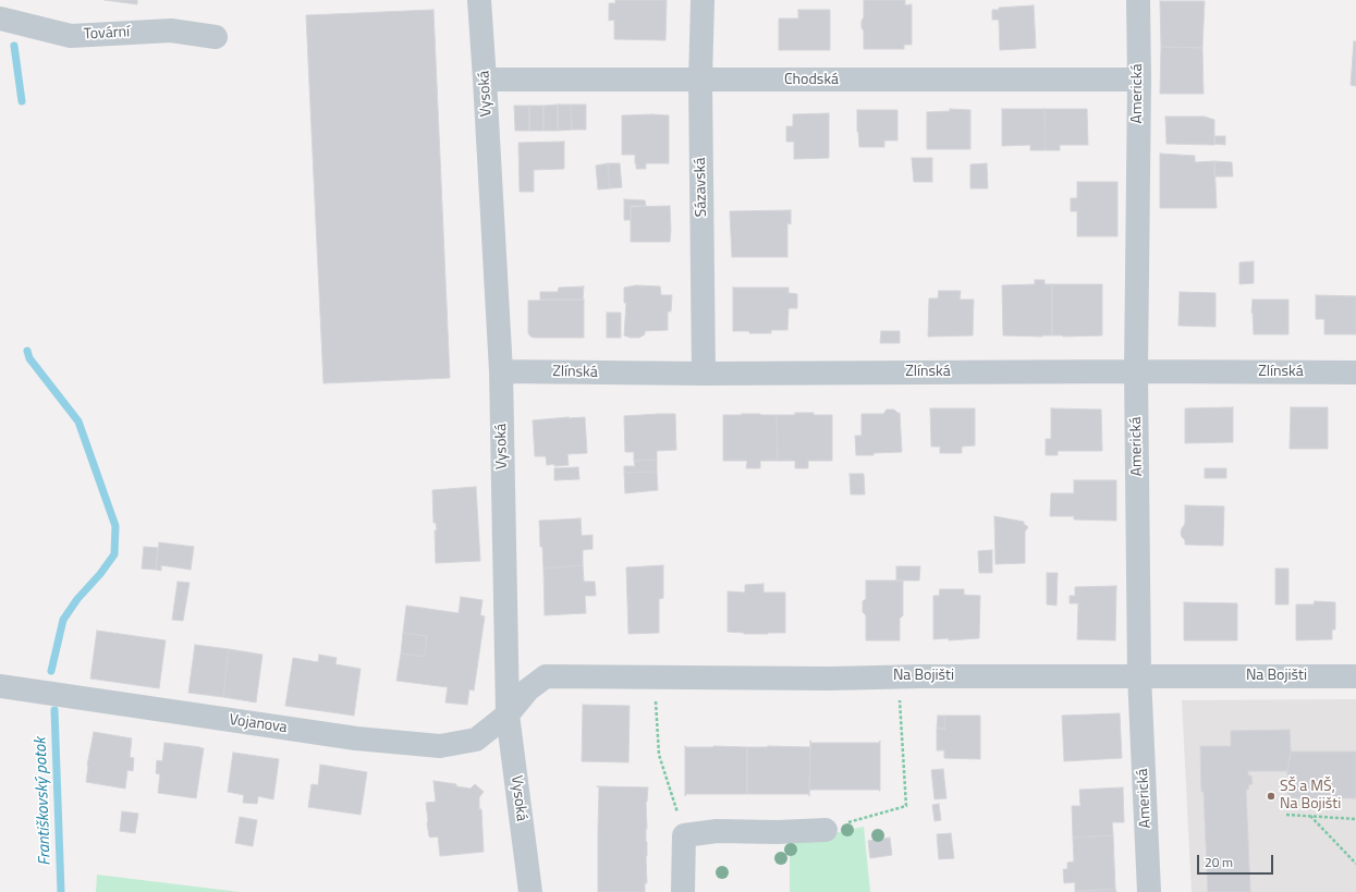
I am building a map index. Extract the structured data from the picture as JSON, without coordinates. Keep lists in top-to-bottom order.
{
  "streets": {
    "street": [
      "Tovární",
      "Chodská",
      "Vysoká",
      "Americká",
      "Sázavská",
      "Zlínská",
      "Na Bojišti",
      "Vojanova"
    ]
  },
  "crossings": [
    ["Chodská", "Vysoká"],
    ["Chodská", "Americká"],
    ["Chodská", "Sázavská"],
    ["Vysoká", "Zlínská"],
    ["Vysoká", "Na Bojišti"],
    ["Vysoká", "Vojanova"],
    ["Americká", "Zlínská"],
    ["Americká", "Na Bojišti"],
    ["Sázavská", "Zlínská"],
    ["Na Bojišti", "Vojanova"]
  ],
  "water": ["Františkovský potok"],
  "places": ["SŠ a MŠ, Na Bojišti"],
  "scale_bar": "20 m"
}
